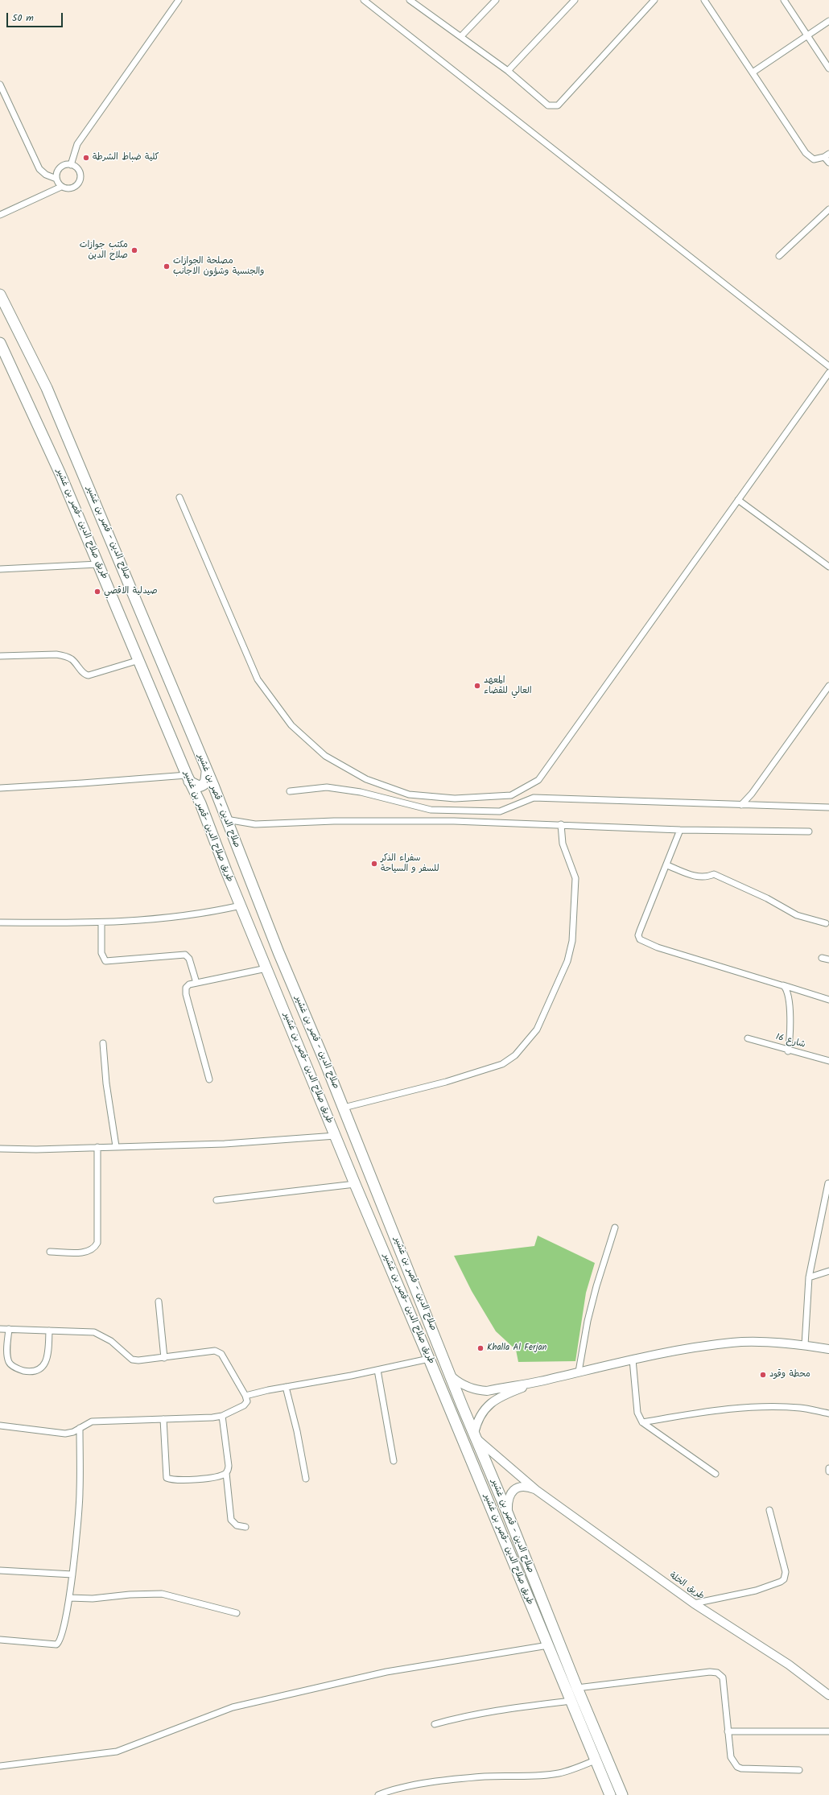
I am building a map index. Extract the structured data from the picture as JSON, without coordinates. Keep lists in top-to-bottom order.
{
  "streets": {
    "highway": ["طريق صلاح الدين -قصر بن غشير", "صلاح الدين - قصر بن غشير"],
    "street": ["شارع 16", "طريق الخلة"]
  },
  "crossings": [
    ["صلاح الدين - قصر بن غشير", "طريق الخلة"]
  ],
  "places": [
    "كلية ضباط الشرطة",
    "مكتب جوازات صلاح الدين",
    "مصلحة الجوازات والجنسية وشؤون الاجانب",
    "صيدلية الاقصي",
    "المعهد العالي للقضاء",
    "سفراء الذكر للسفر و السياحة",
    "Khalla Al Ferjan",
    "محطة وقود"
  ],
  "scale_bar": "50 m"
}
